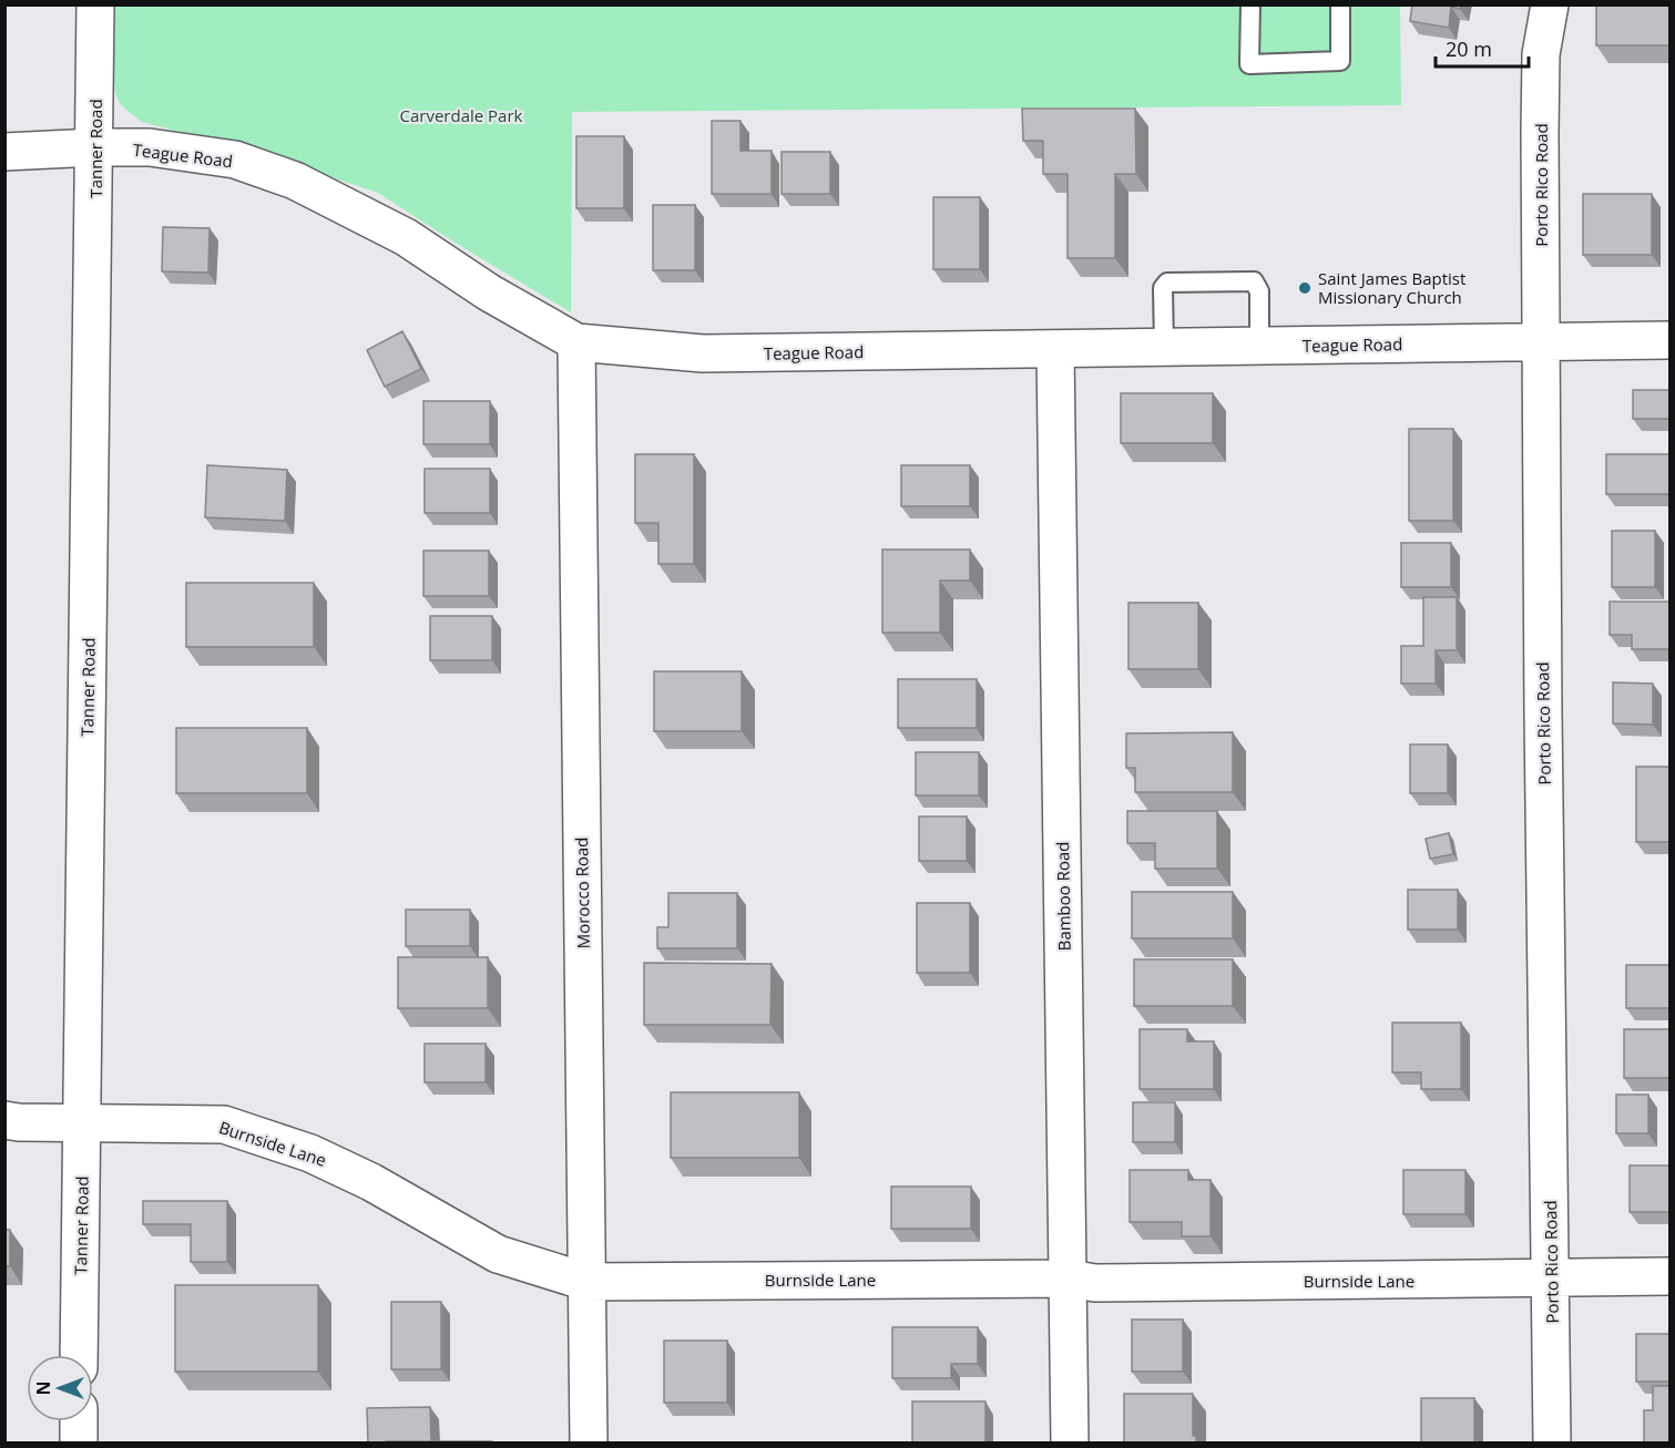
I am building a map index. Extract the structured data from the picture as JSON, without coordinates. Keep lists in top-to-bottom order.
{
  "streets": {
    "street": [
      "Tanner Road",
      "Teague Road",
      "Porto Rico Road",
      "Morocco Road",
      "Bamboo Road",
      "Burnside Lane"
    ]
  },
  "crossings": [
    ["Tanner Road", "Teague Road"],
    ["Tanner Road", "Burnside Lane"],
    ["Teague Road", "Porto Rico Road"],
    ["Teague Road", "Morocco Road"],
    ["Teague Road", "Bamboo Road"],
    ["Porto Rico Road", "Burnside Lane"],
    ["Morocco Road", "Burnside Lane"],
    ["Bamboo Road", "Burnside Lane"]
  ],
  "parks": ["Carverdale Park"],
  "places": ["Saint James Baptist Missionary Church"],
  "scale_bar": "20 m",
  "north": "left"
}
